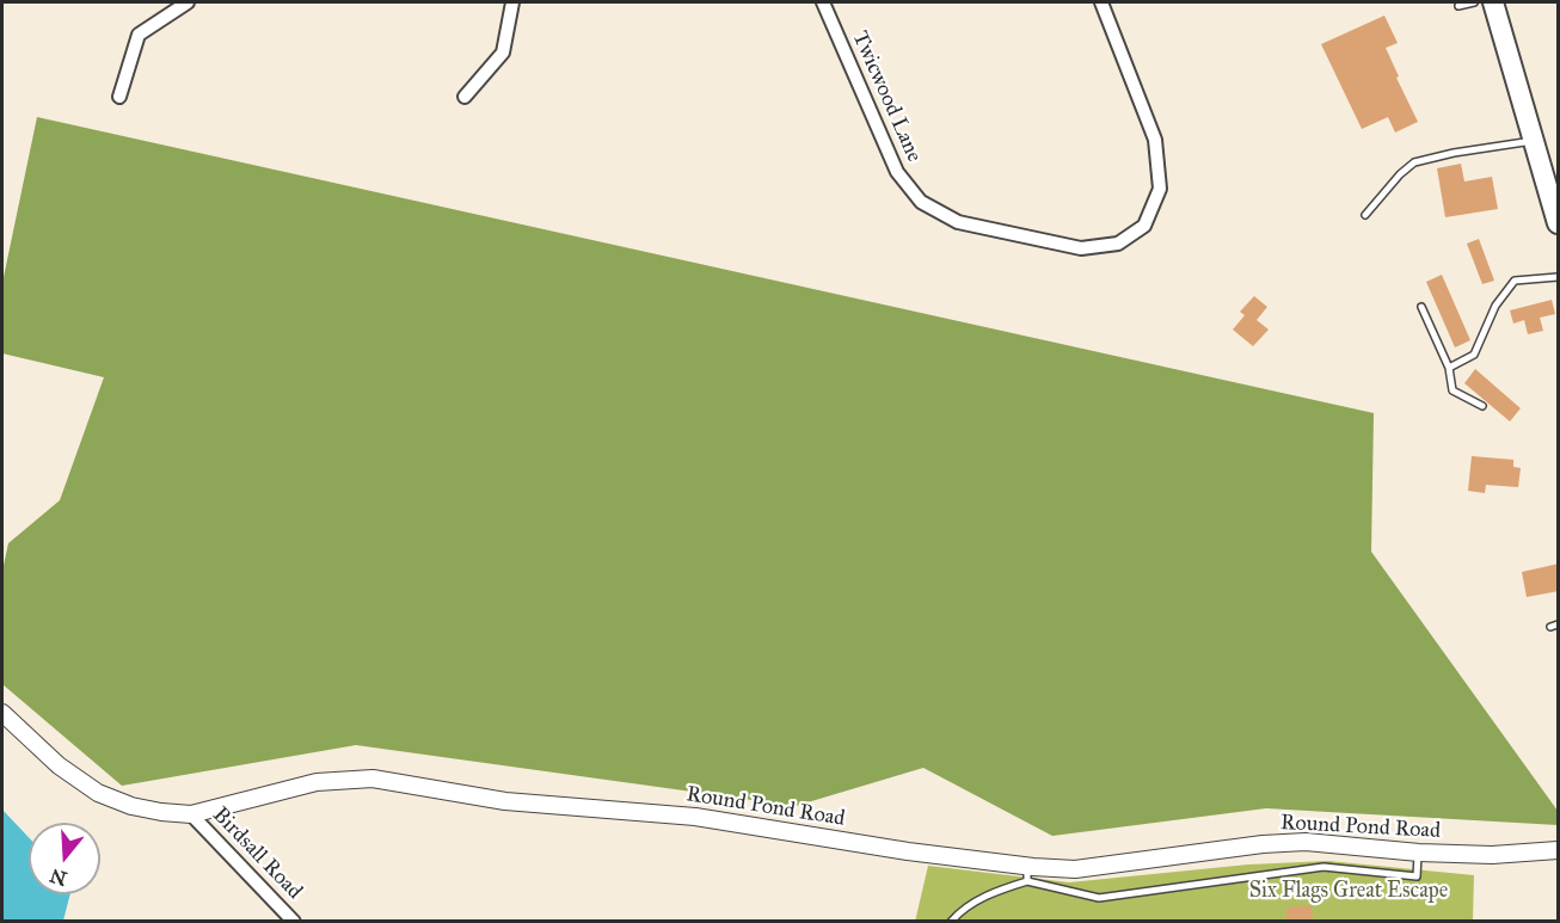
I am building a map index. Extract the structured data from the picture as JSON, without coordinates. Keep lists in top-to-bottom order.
{
  "streets": {
    "street": ["Twicwood Lane", "Round Pond Road", "Birdsall Road"]
  },
  "crossings": [
    ["Round Pond Road", "Birdsall Road"]
  ],
  "parks": ["Six Flags Great Escape"],
  "north": "bottom"
}
